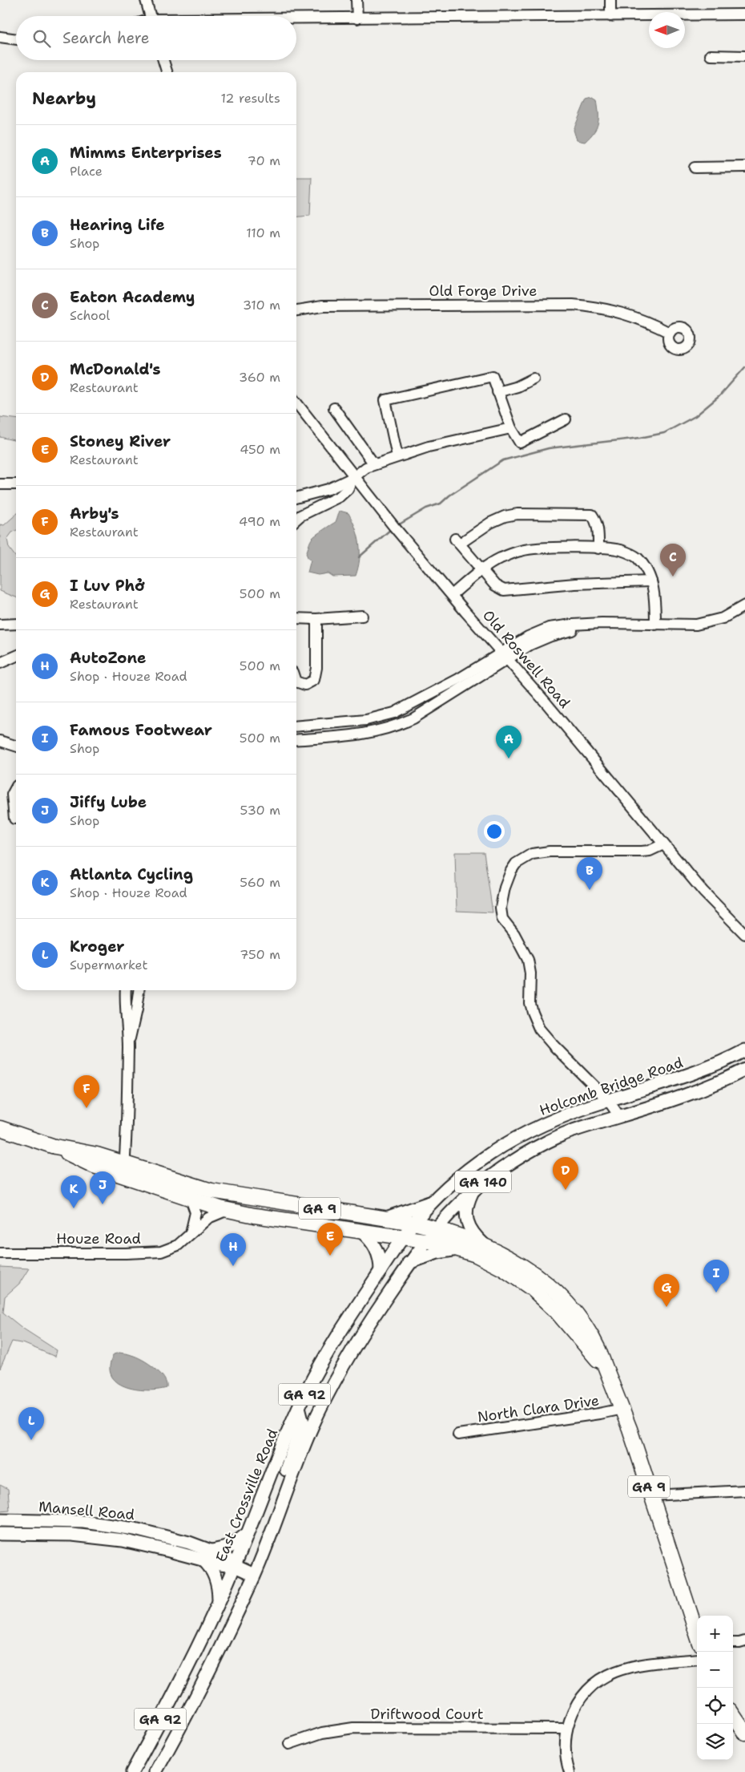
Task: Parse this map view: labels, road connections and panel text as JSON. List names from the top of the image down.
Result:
{
  "streets": {
    "highway": ["GA 9"],
    "main road": [
      "Holcomb Bridge Road",
      "GA 140",
      "GA 92",
      "East Crossville Road",
      "Mansell Road"
    ],
    "street": [
      "Old Forge Drive",
      "Old Roswell Road",
      "Houze Road",
      "North Clara Drive",
      "Driftwood Court"
    ]
  },
  "crossings": [
    ["Holcomb Bridge Road", "GA 140"],
    ["Holcomb Bridge Road", "GA 9"],
    ["Holcomb Bridge Road", "GA 92"],
    ["Holcomb Bridge Road", "East Crossville Road"],
    ["GA 140", "GA 9"],
    ["GA 9", "Houze Road"],
    ["GA 9", "GA 92"],
    ["GA 9", "North Clara Drive"],
    ["GA 9", "East Crossville Road"],
    ["GA 92", "Mansell Road"],
    ["East Crossville Road", "Mansell Road"]
  ],
  "north": "left",
  "page": {
    "search": "Search here",
    "heading": ["Nearby", "12 results"],
    "list": [
      {
        "mark": "A",
        "name": "Mimms Enterprises",
        "note": "Place",
        "value": "70 m"
      },
      {
        "mark": "B",
        "name": "Hearing Life",
        "note": "Shop",
        "value": "110 m"
      },
      {
        "mark": "C",
        "name": "Eaton Academy",
        "note": "School",
        "value": "310 m"
      },
      {
        "mark": "D",
        "name": "McDonald's",
        "note": "Restaurant",
        "value": "360 m"
      },
      {
        "mark": "E",
        "name": "Stoney River",
        "note": "Restaurant",
        "value": "450 m"
      },
      {
        "mark": "F",
        "name": "Arby's",
        "note": "Restaurant",
        "value": "490 m"
      },
      {
        "mark": "G",
        "name": "I Luv Phở",
        "note": "Restaurant",
        "value": "500 m"
      },
      {
        "mark": "H",
        "name": "AutoZone",
        "note": "Shop · Houze Road",
        "value": "500 m"
      },
      {
        "mark": "I",
        "name": "Famous Footwear",
        "note": "Shop",
        "value": "500 m"
      },
      {
        "mark": "J",
        "name": "Jiffy Lube",
        "note": "Shop",
        "value": "530 m"
      },
      {
        "mark": "K",
        "name": "Atlanta Cycling",
        "note": "Shop · Houze Road",
        "value": "560 m"
      },
      {
        "mark": "L",
        "name": "Kroger",
        "note": "Supermarket",
        "value": "750 m"
      }
    ],
    "pins": [
      "C",
      "A",
      "B",
      "F",
      "D",
      "J",
      "K",
      "E",
      "H",
      "I",
      "G",
      "L"
    ],
    "map_buttons": ["+", "−"]
  }
}
